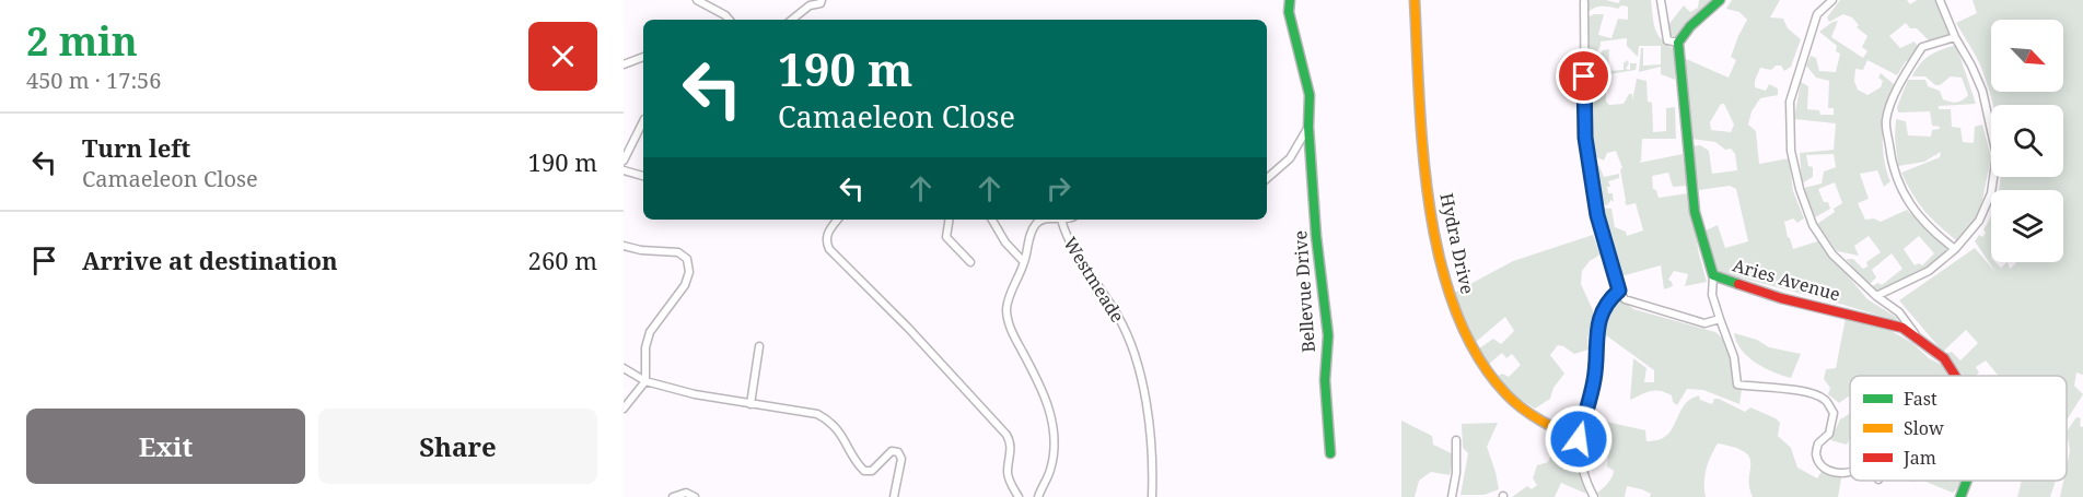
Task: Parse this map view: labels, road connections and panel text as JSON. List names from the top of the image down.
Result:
{
  "streets": {
    "street": [
      "Hydra Drive",
      "Westmeade",
      "Aries Avenue",
      "Bellevue Drive"
    ]
  },
  "legend": ["Fast", "Slow", "Jam"],
  "north": "bottom right",
  "page": {
    "heading": ["2 min", "450 m · 17:56"],
    "turn": ["190 m", "Camaeleon Close"],
    "list": [
      {
        "name": "Turn left",
        "note": "Camaeleon Close",
        "value": "190 m"
      },
      {
        "name": "Arrive at destination",
        "value": "260 m"
      }
    ],
    "buttons": ["Exit", "Share"]
  }
}
